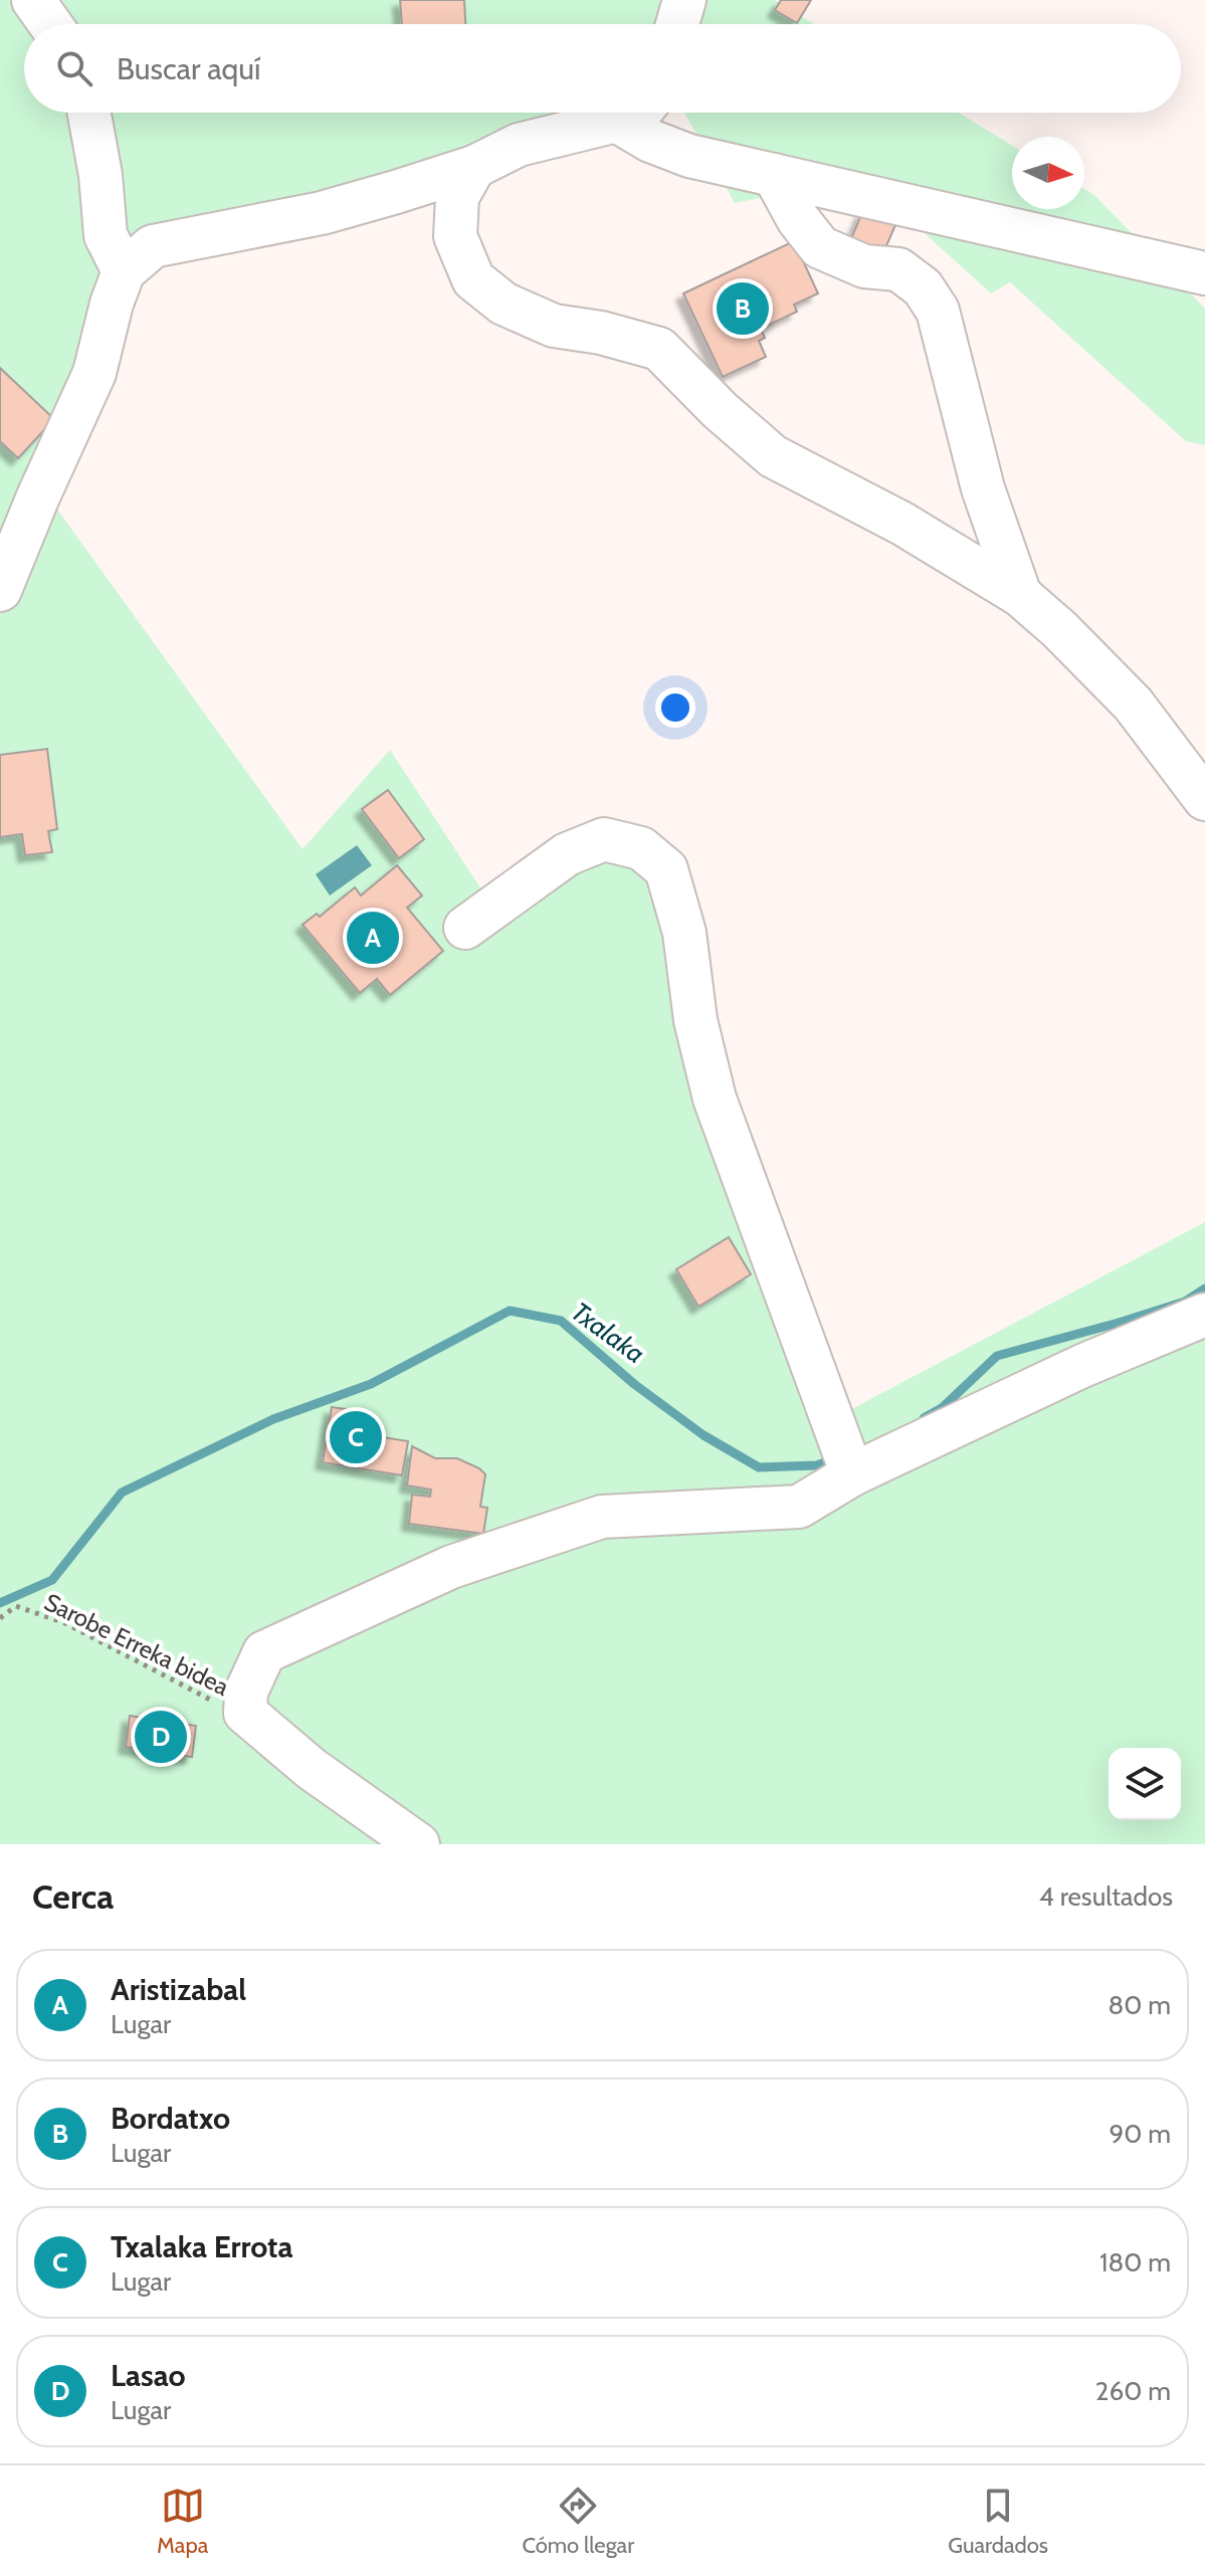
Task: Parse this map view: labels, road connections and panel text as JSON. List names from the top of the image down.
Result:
{
  "streets": {
    "path": ["Sarobe Erreka bidea"]
  },
  "water": ["Txalaka"],
  "north": "right",
  "page": {
    "search": "Buscar aquí",
    "pins": [
      "B",
      "A",
      "C",
      "D"
    ],
    "heading": ["Cerca", "4 resultados"],
    "list": [
      {
        "mark": "A",
        "name": "Aristizabal",
        "note": "Lugar",
        "value": "80 m"
      },
      {
        "mark": "B",
        "name": "Bordatxo",
        "note": "Lugar",
        "value": "90 m"
      },
      {
        "mark": "C",
        "name": "Txalaka Errota",
        "note": "Lugar",
        "value": "180 m"
      },
      {
        "mark": "D",
        "name": "Lasao",
        "note": "Lugar",
        "value": "260 m"
      }
    ],
    "nav": ["Mapa", "Cómo llegar", "Guardados"]
  }
}
